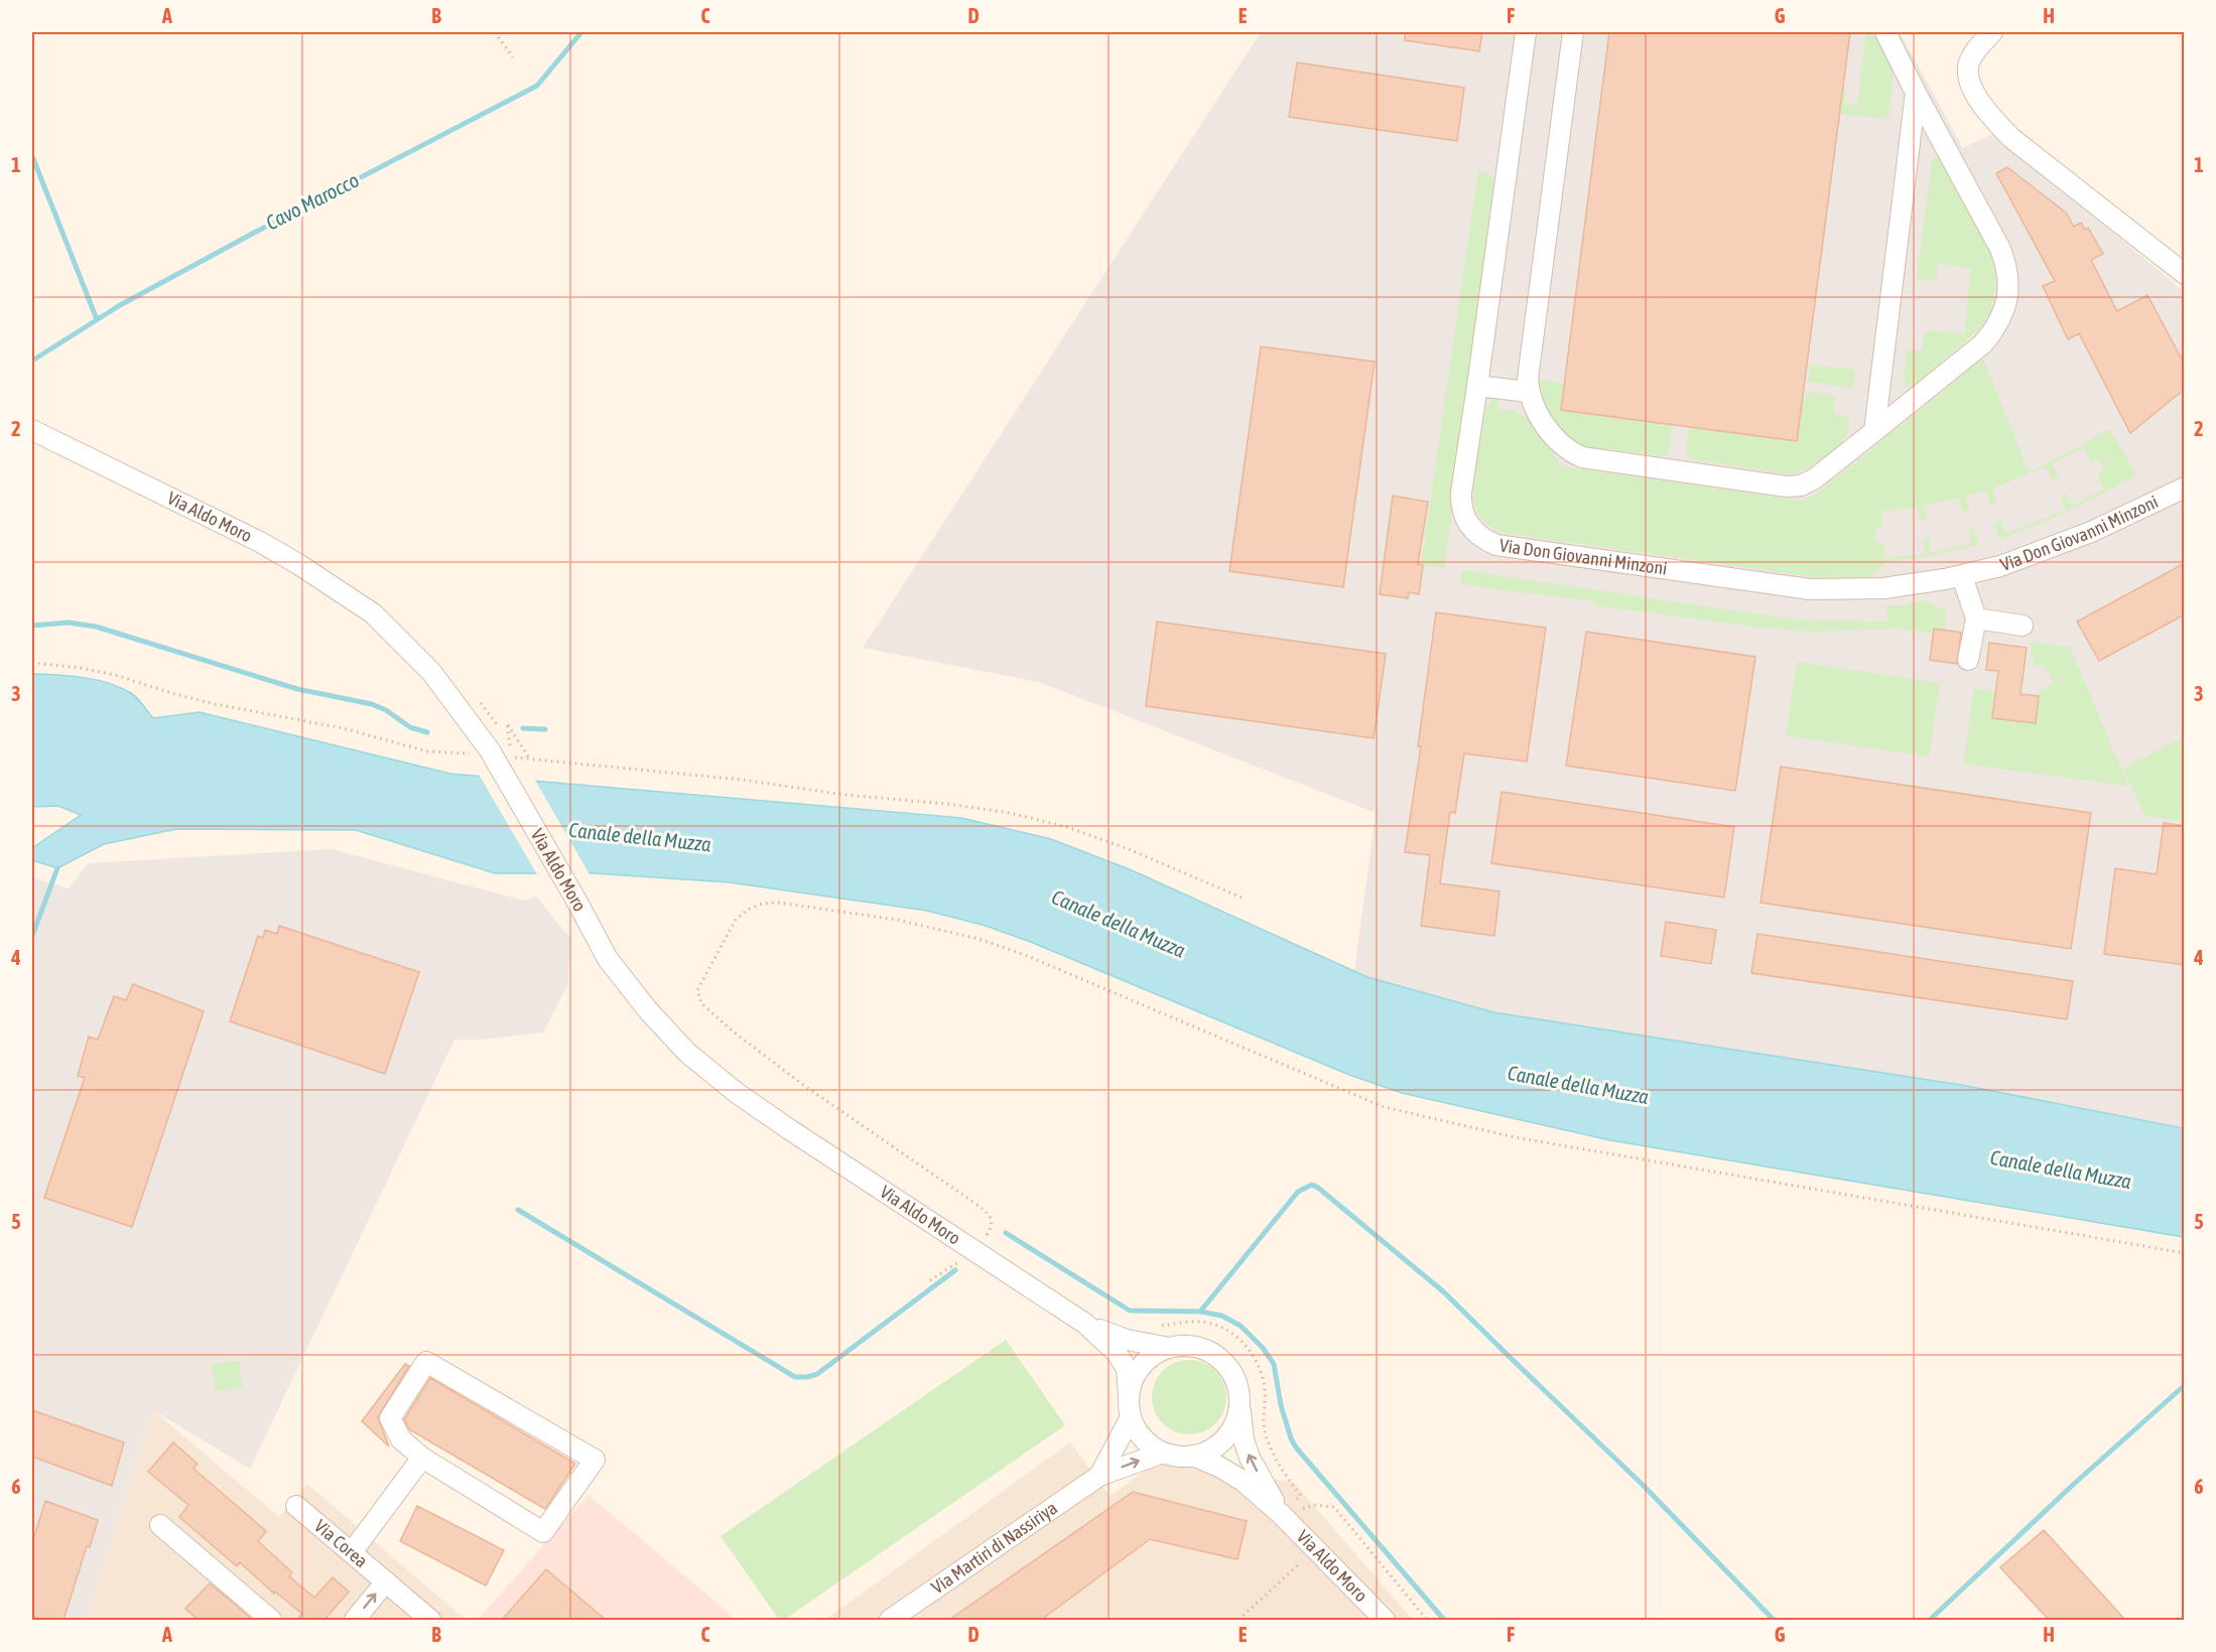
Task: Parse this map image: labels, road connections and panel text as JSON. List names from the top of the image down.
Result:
{
  "streets": {
    "street": [
      "Via Aldo Moro",
      "Via Don Giovanni Minzoni",
      "Via Corea",
      "Via Martiri di Nassiriya"
    ]
  },
  "crossings": [
    ["Via Aldo Moro", "Via Martiri di Nassiriya"]
  ],
  "water": ["Cavo Marocco", "Canale della Muzza"],
  "grid": {
    "columns": [
      "A",
      "B",
      "C",
      "D",
      "E",
      "F",
      "G",
      "H"
    ],
    "rows": [
      "1",
      "2",
      "3",
      "4",
      "5",
      "6"
    ]
  }
}
